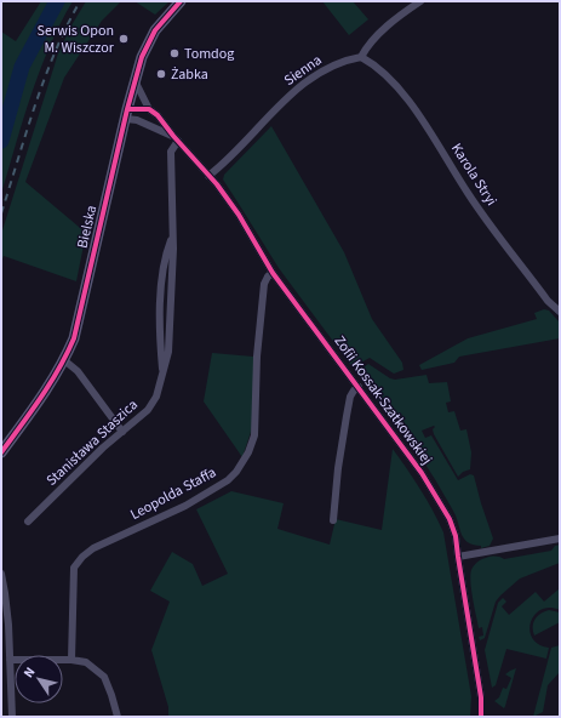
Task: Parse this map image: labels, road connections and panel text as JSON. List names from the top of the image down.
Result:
{
  "streets": {
    "street": [
      "Sienna",
      "Karola Stryi",
      "Bielska",
      "Zofii Kossak-Szatkowskiej",
      "Stanisława Staszica",
      "Leopolda Staffa"
    ]
  },
  "crossings": [
    ["Sienna", "Karola Stryi"],
    ["Sienna", "Zofii Kossak-Szatkowskiej"],
    ["Bielska", "Zofii Kossak-Szatkowskiej"],
    ["Zofii Kossak-Szatkowskiej", "Stanisława Staszica"],
    ["Zofii Kossak-Szatkowskiej", "Leopolda Staffa"]
  ],
  "places": ["Serwis Opon M. Wiszczor", "Tomdog", "Żabka"],
  "north": "top left"
}
